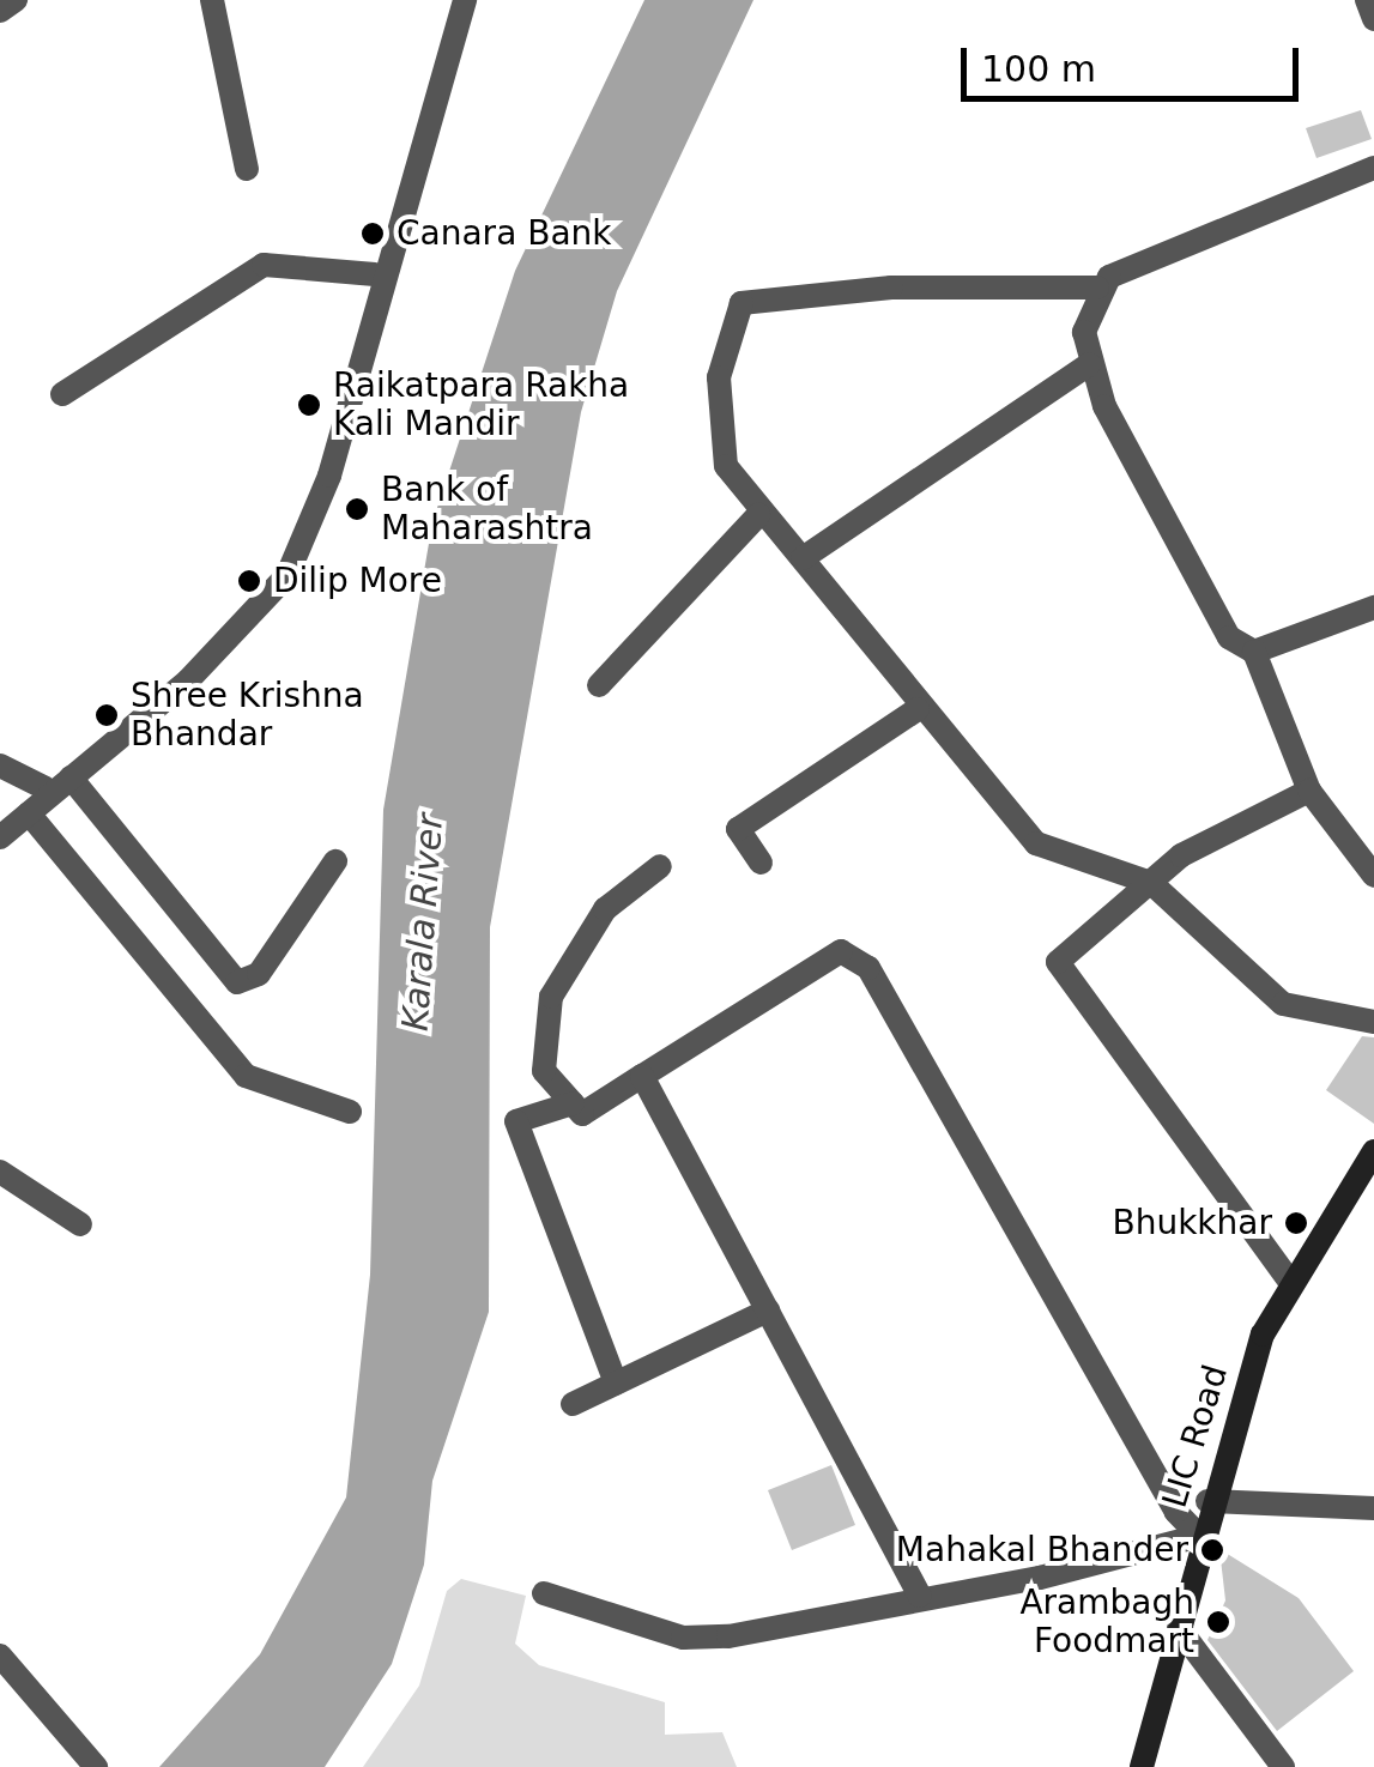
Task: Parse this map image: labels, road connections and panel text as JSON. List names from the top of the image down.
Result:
{
  "streets": {
    "main road": ["LIC Road"]
  },
  "water": ["Karala River"],
  "places": [
    "Canara Bank",
    "Raikatpara Rakha Kali Mandir",
    "Bank of Maharashtra",
    "Dilip More",
    "Shree Krishna Bhandar",
    "Bhukkhar",
    "Mahakal Bhander",
    "Arambagh Foodmart"
  ],
  "scale_bar": "100 m"
}
